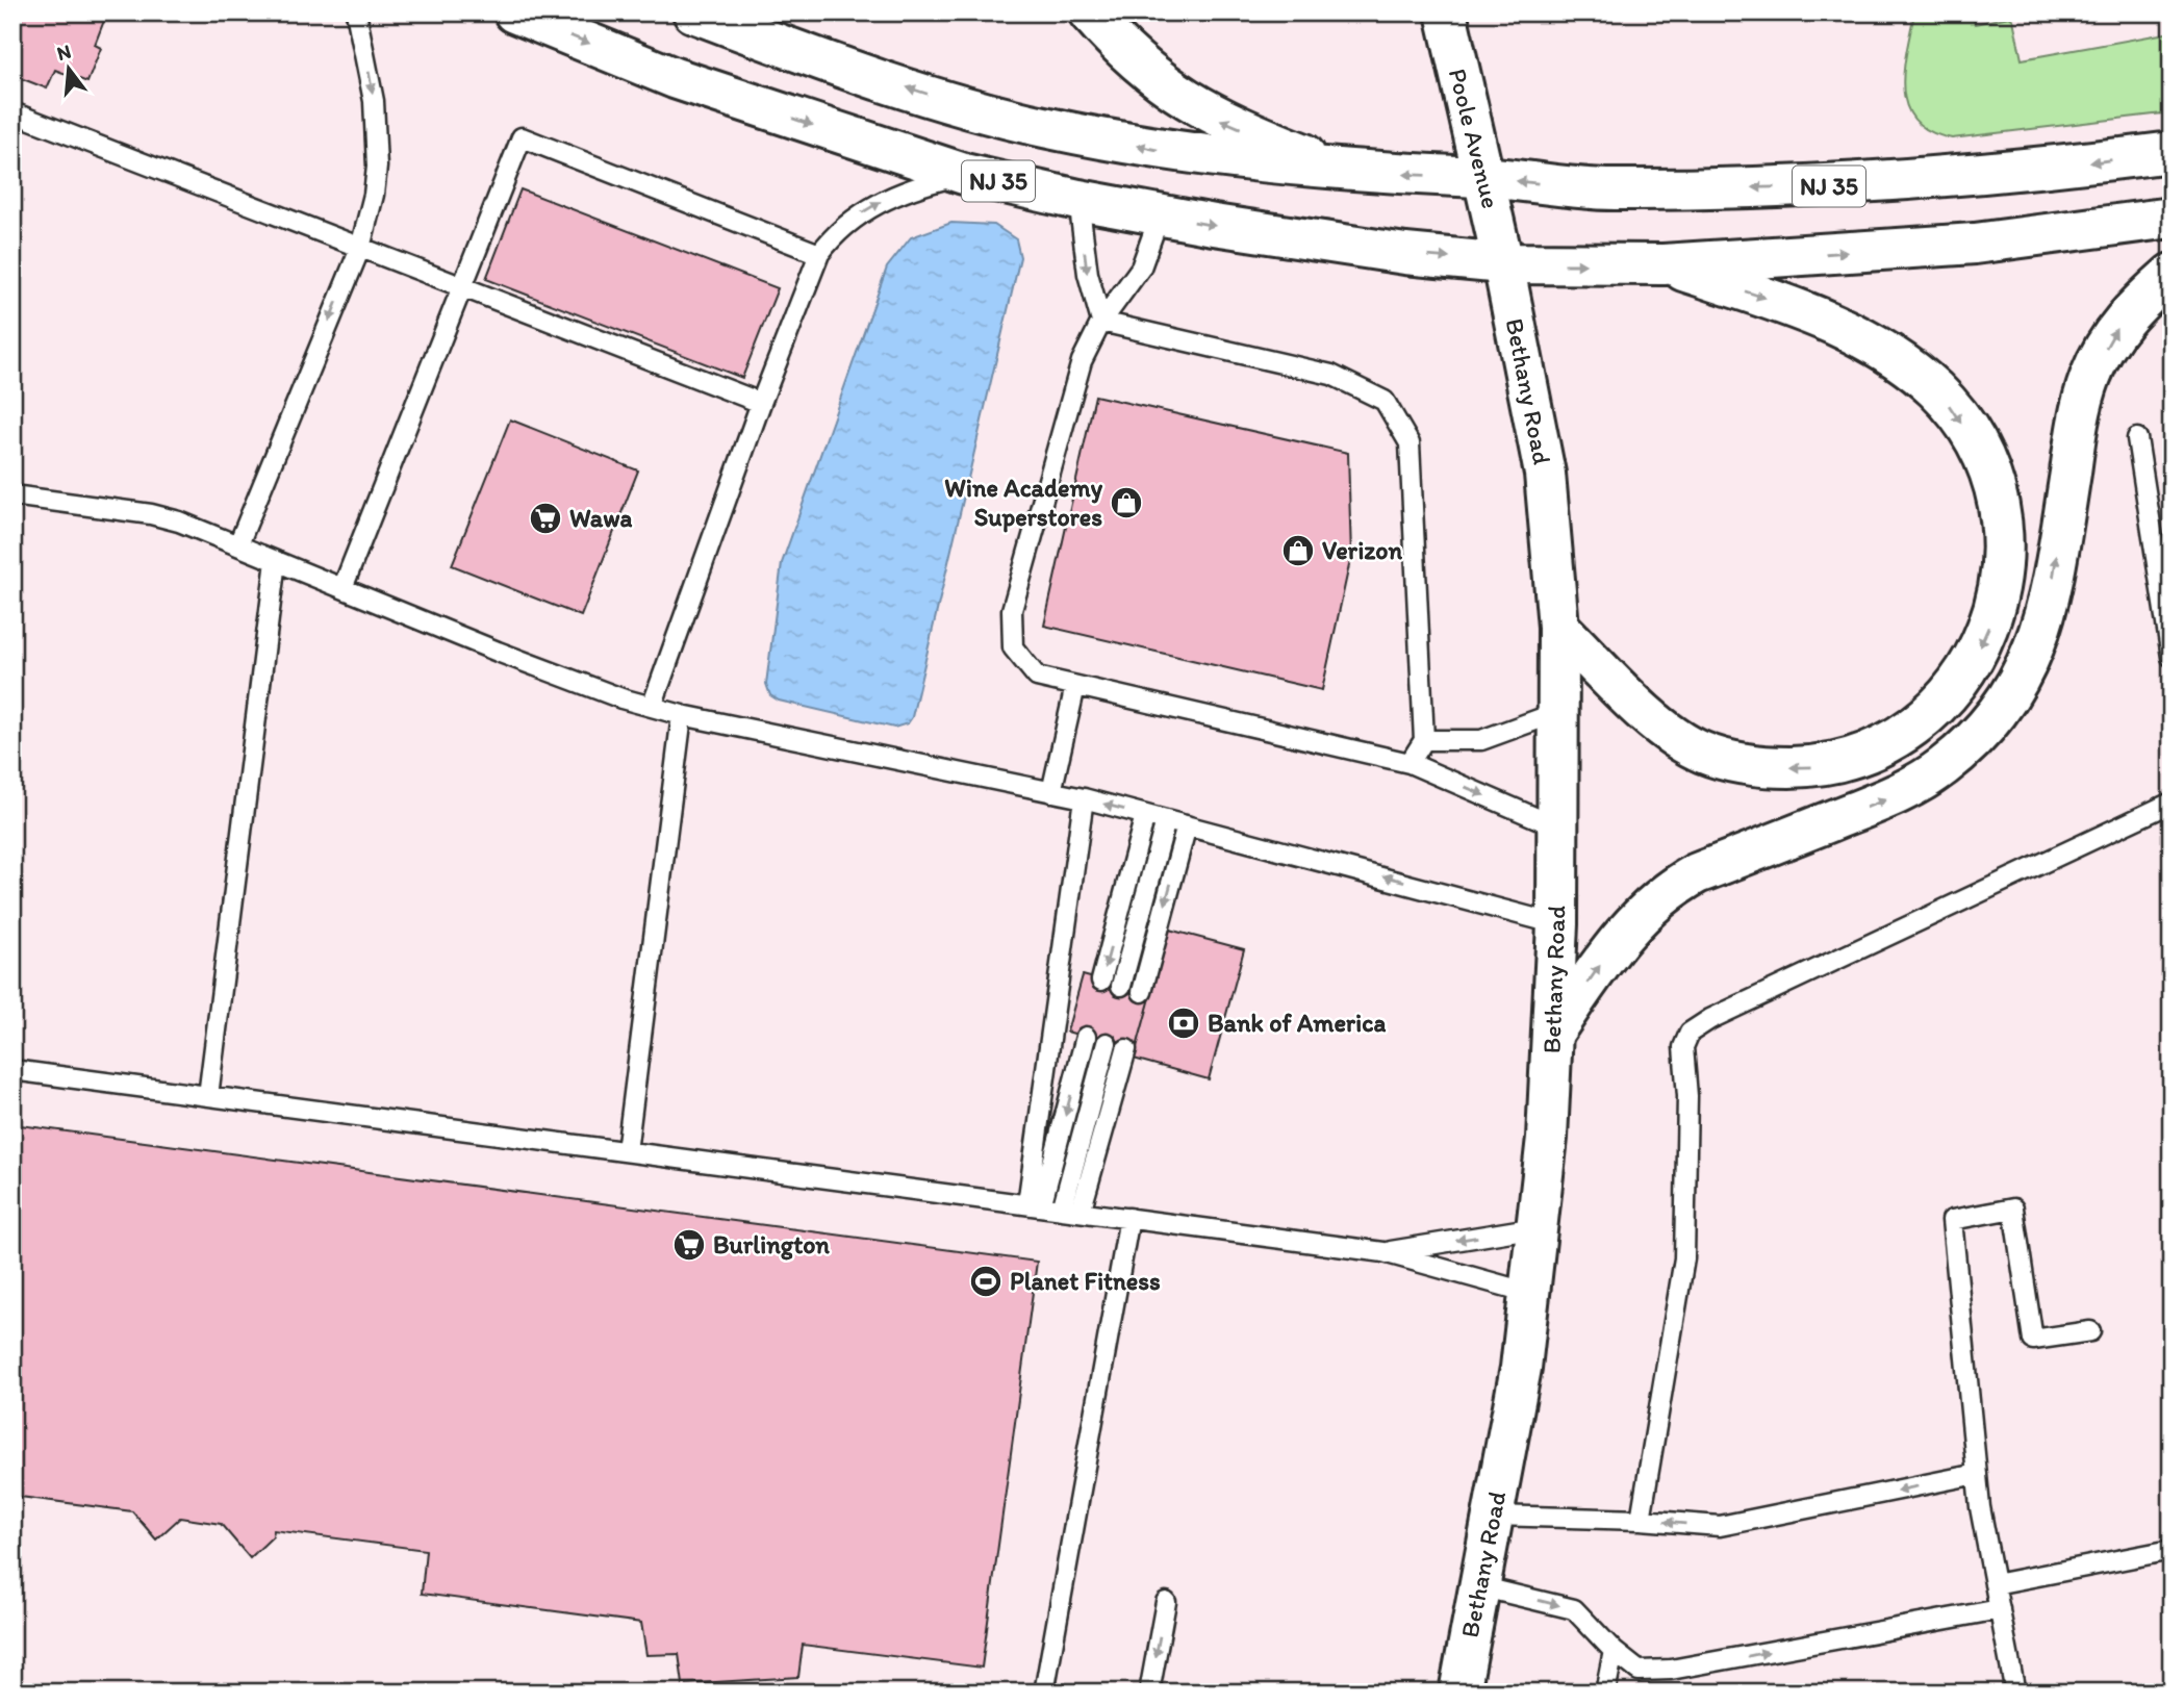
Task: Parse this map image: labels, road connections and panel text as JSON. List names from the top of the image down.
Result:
{
  "streets": {
    "main road": ["Poole Avenue", "NJ 35", "Bethany Road"]
  },
  "crossings": [
    ["Poole Avenue", "NJ 35"],
    ["Poole Avenue", "Bethany Road"],
    ["NJ 35", "Bethany Road"]
  ],
  "places": {
    "shop": ["Wine Academy Superstores", "Verizon"],
    "supermarket": ["Wawa", "Burlington"],
    "bank": ["Bank of America"],
    "sports": ["Planet Fitness"]
  },
  "north": "top"
}
